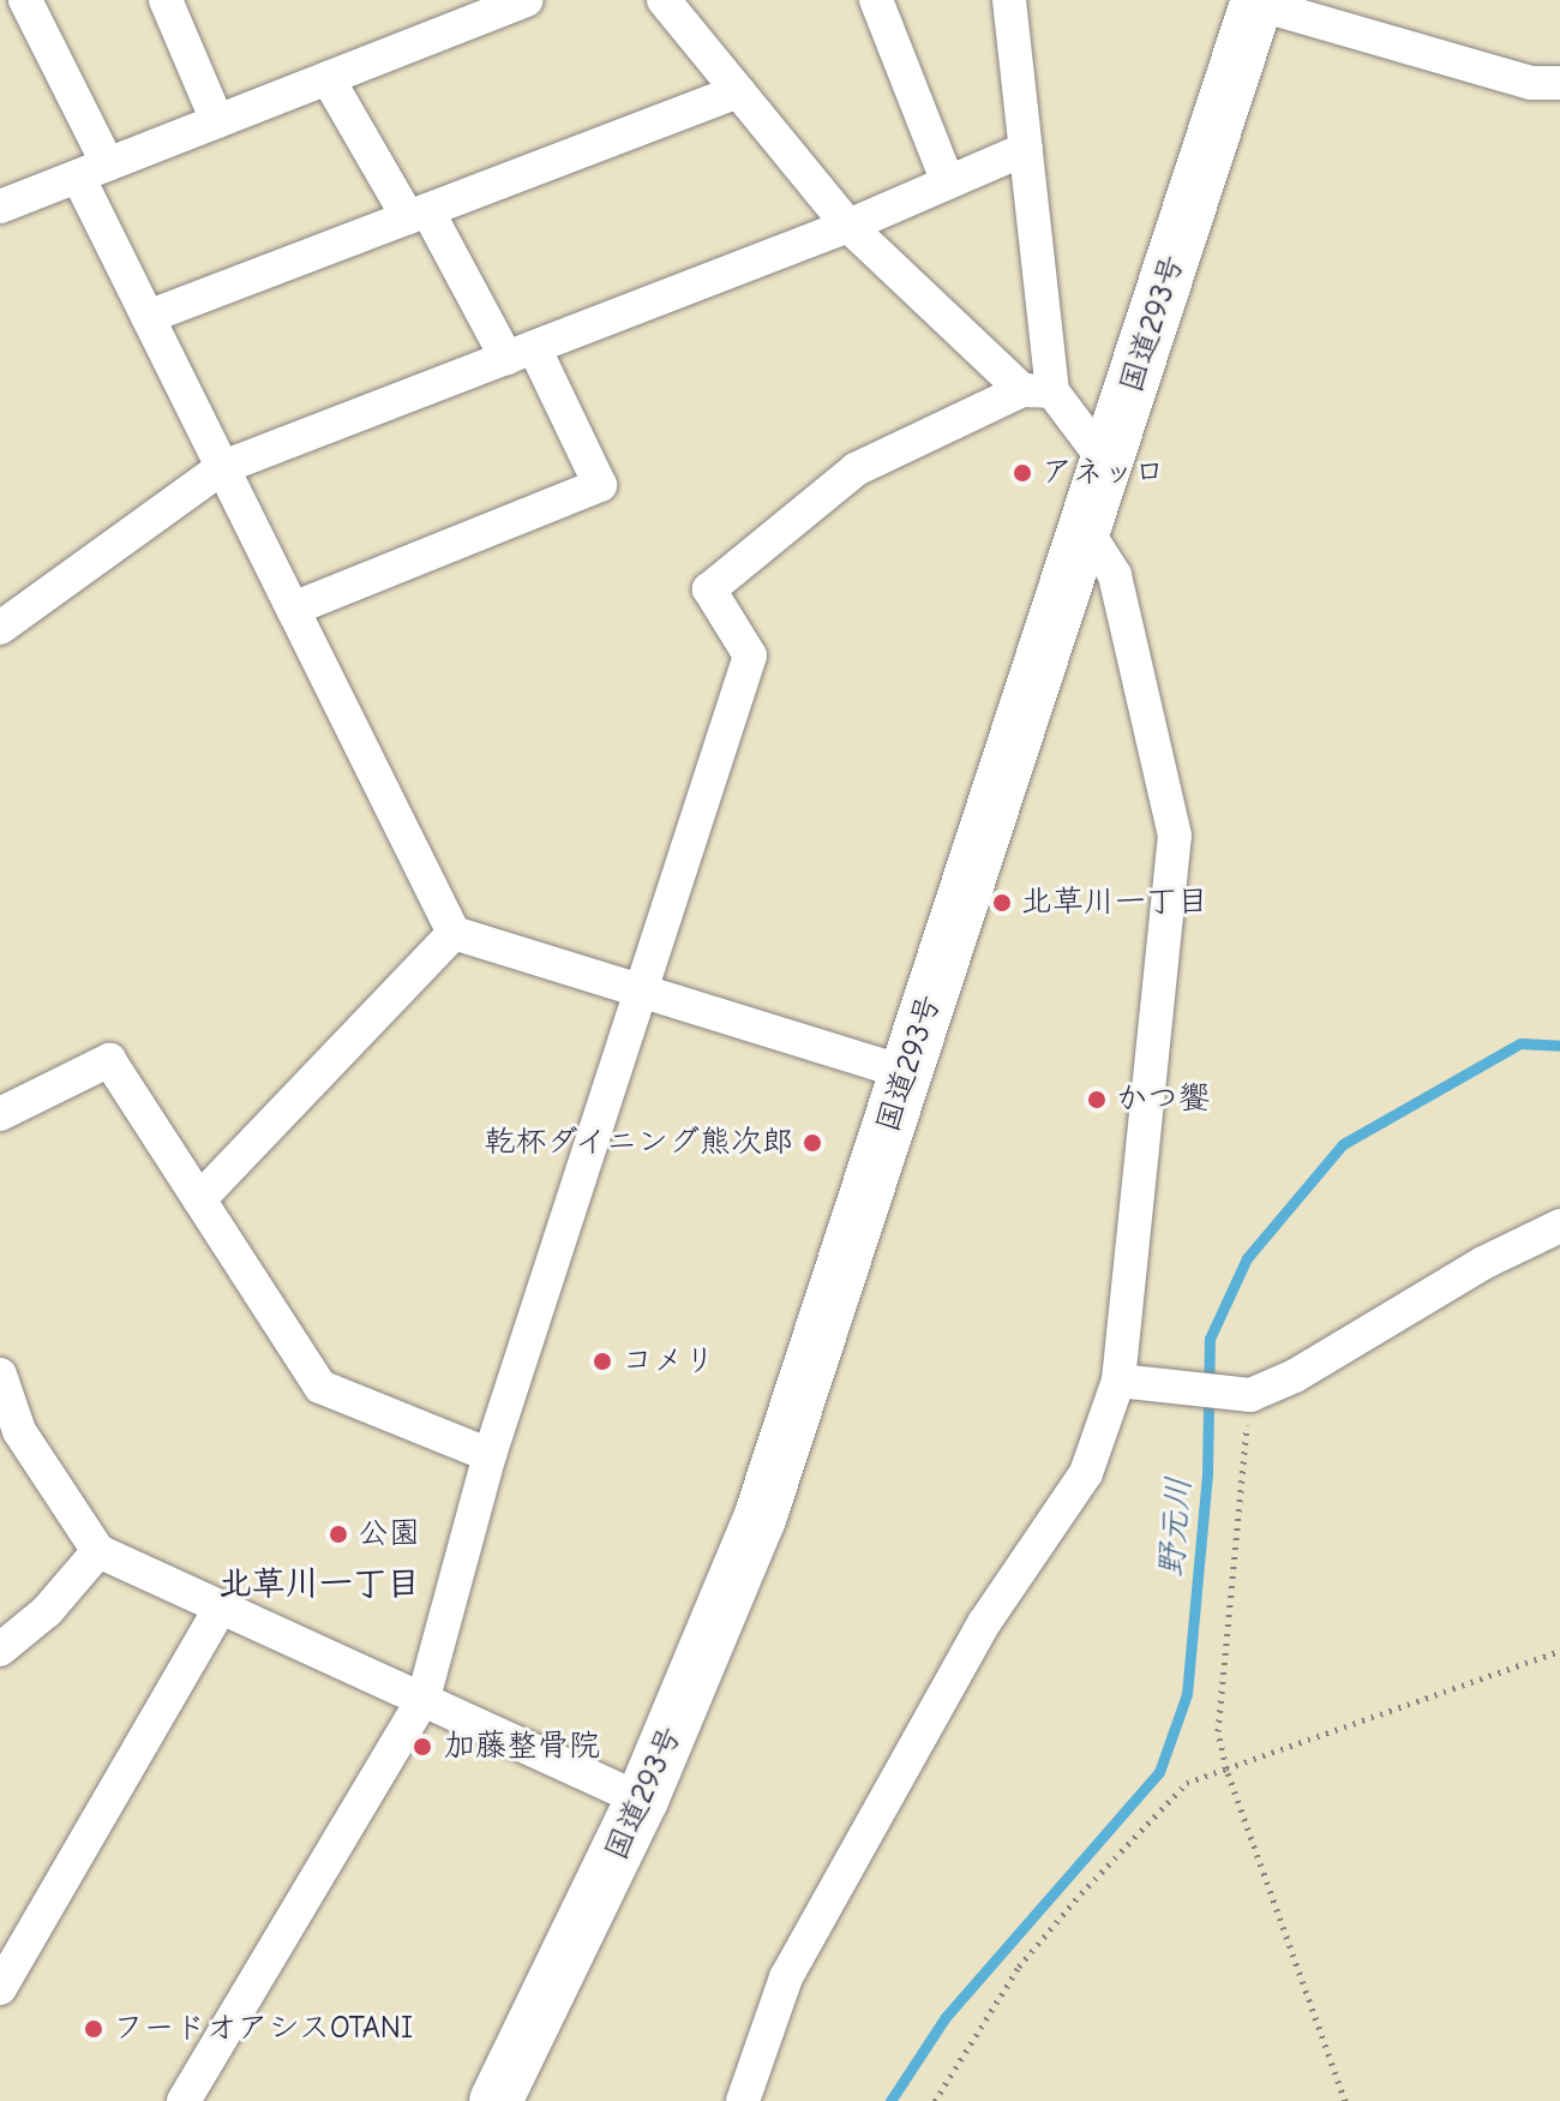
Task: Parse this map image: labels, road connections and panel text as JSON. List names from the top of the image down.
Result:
{
  "streets": {
    "highway": ["国道293号"]
  },
  "districts": ["北草川一丁目"],
  "water": ["野元川"],
  "places": [
    "アネッロ",
    "北草川一丁目",
    "かつ饗",
    "乾杯ダイニング熊次郎",
    "コメリ",
    "公園",
    "加藤整骨院",
    "フードオアシスOTANI"
  ]
}
